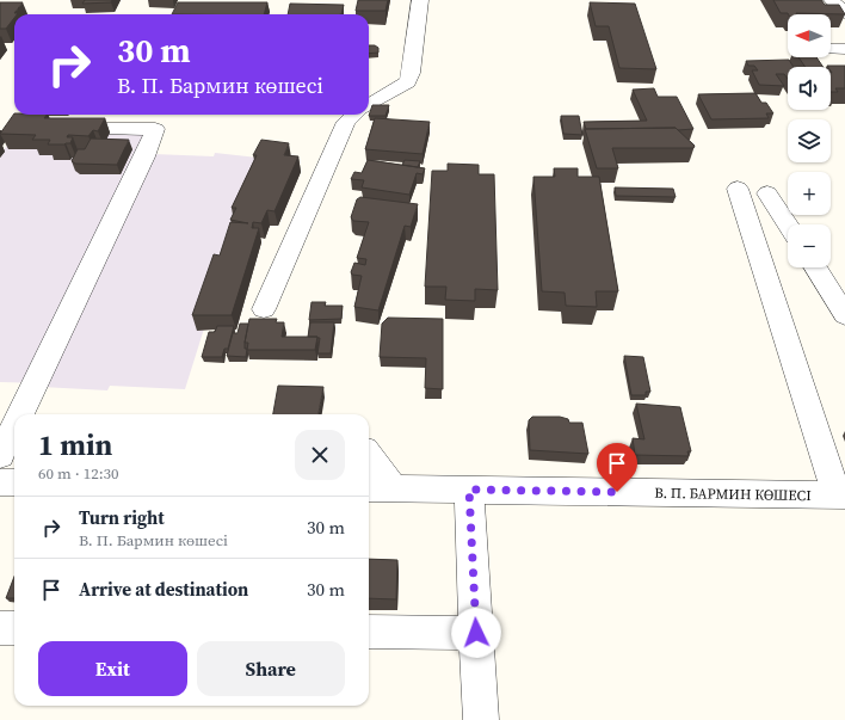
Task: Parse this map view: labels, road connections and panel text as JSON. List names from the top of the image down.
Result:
{
  "streets": {
    "street": ["В. П. БАРМИН КӨШЕСІ"]
  },
  "north": "left",
  "page": {
    "map_buttons": ["+", "−"],
    "turn": ["30 m", "В. П. Бармин көшесі"],
    "heading": ["1 min", "60 m · 12:30"],
    "list": [
      {
        "name": "Turn right",
        "note": "В. П. Бармин көшесі",
        "value": "30 m"
      },
      {
        "name": "Arrive at destination",
        "value": "30 m"
      }
    ],
    "buttons": ["Exit", "Share"]
  }
}
